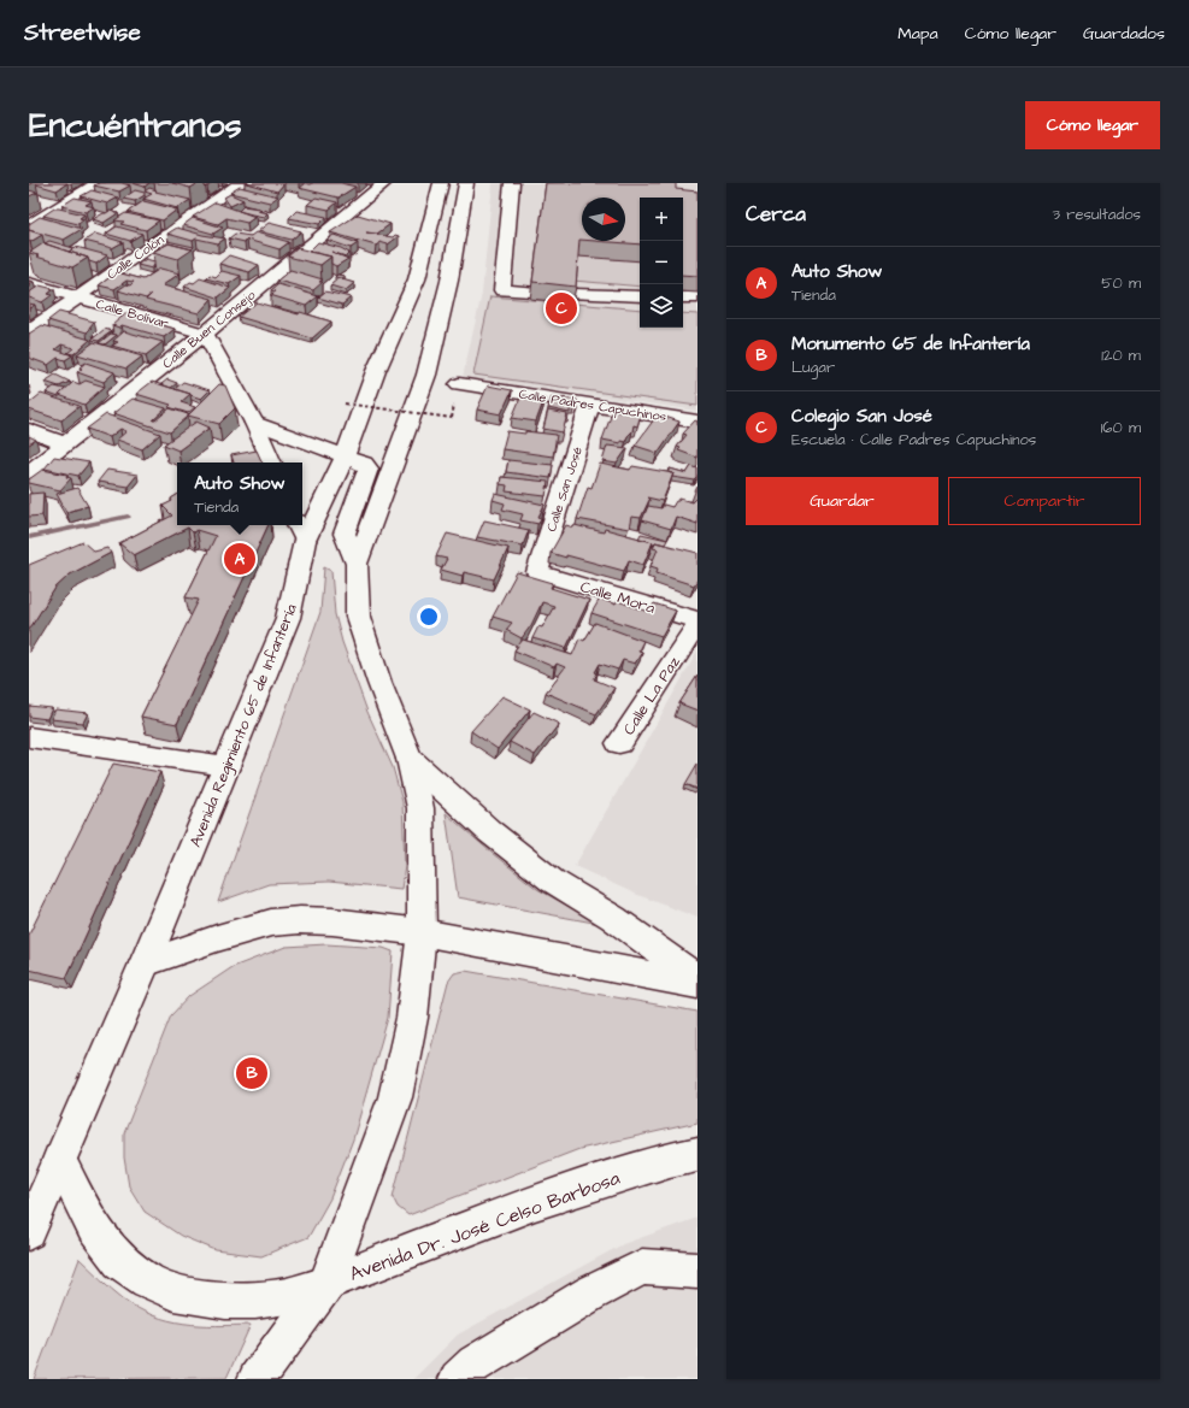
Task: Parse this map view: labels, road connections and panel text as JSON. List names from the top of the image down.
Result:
{
  "streets": {
    "main road": [
      "Calle Colón",
      "Calle Bolívar",
      "Calle Buen Consejo",
      "Calle Padres Capuchinos",
      "Calle San José",
      "Calle Mora",
      "Calle La Paz",
      "Avenida Regimiento 65 de Infantería",
      "Avenida Dr. José Celso Barbosa"
    ]
  },
  "crossings": [
    ["Calle Colón", "Calle Bolívar"],
    ["Calle Bolívar", "Calle Buen Consejo"],
    ["Calle Padres Capuchinos", "Calle San José"],
    ["Calle San José", "Calle Mora"],
    ["Calle Mora", "Calle La Paz"],
    ["Avenida Regimiento 65 de Infantería", "Avenida Dr. José Celso Barbosa"]
  ],
  "north": "right",
  "page": {
    "header": "Streetwise",
    "nav": ["Mapa", "Cómo llegar", "Guardados"],
    "buttons": [
      "Cómo llegar",
      ["Guardar", "Compartir"]
    ],
    "title": "Encuéntranos",
    "heading": ["Cerca", "3 resultados"],
    "map_buttons": ["+", "−"],
    "list": [
      {
        "mark": "A",
        "name": "Auto Show",
        "note": "Tienda",
        "value": "50 m"
      },
      {
        "mark": "B",
        "name": "Monumento 65 de Infantería",
        "note": "Lugar",
        "value": "120 m"
      },
      {
        "mark": "C",
        "name": "Colegio San José",
        "note": "Escuela · Calle Padres Capuchinos",
        "value": "160 m"
      }
    ],
    "pins": ["C", "A", "B"],
    "popup": ["Auto Show", "Tienda"]
  }
}
